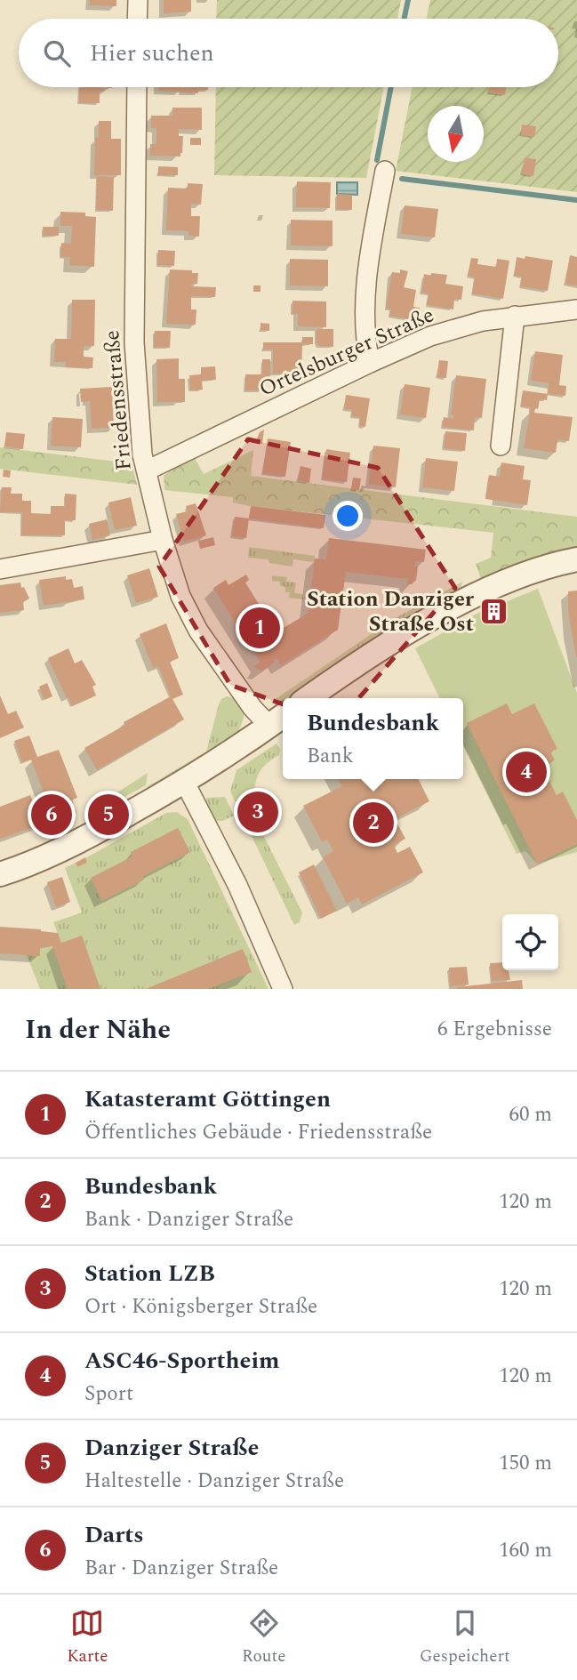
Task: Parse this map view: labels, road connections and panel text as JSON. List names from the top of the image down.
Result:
{
  "streets": {
    "street": ["Ortelsburger Straße", "Friedensstraße"]
  },
  "crossings": [
    ["Ortelsburger Straße", "Friedensstraße"]
  ],
  "places": {
    "building": ["Station Danziger Straße Ost"]
  },
  "north": "bottom",
  "page": {
    "search": "Hier suchen",
    "pins": [
      "1",
      "4",
      "3",
      "5",
      "6",
      "2"
    ],
    "popup": ["Bundesbank", "Bank"],
    "heading": ["In der Nähe", "6 Ergebnisse"],
    "list": [
      {
        "mark": "1",
        "name": "Katasteramt Göttingen",
        "note": "Öffentliches Gebäude · Friedensstraße",
        "value": "60 m"
      },
      {
        "mark": "2",
        "name": "Bundesbank",
        "note": "Bank · Danziger Straße",
        "value": "120 m"
      },
      {
        "mark": "3",
        "name": "Station LZB",
        "note": "Ort · Königsberger Straße",
        "value": "120 m"
      },
      {
        "mark": "4",
        "name": "ASC46-Sportheim",
        "note": "Sport",
        "value": "120 m"
      },
      {
        "mark": "5",
        "name": "Danziger Straße",
        "note": "Haltestelle · Danziger Straße",
        "value": "150 m"
      },
      {
        "mark": "6",
        "name": "Darts",
        "note": "Bar · Danziger Straße",
        "value": "160 m"
      }
    ],
    "nav": ["Karte", "Route", "Gespeichert"]
  }
}
